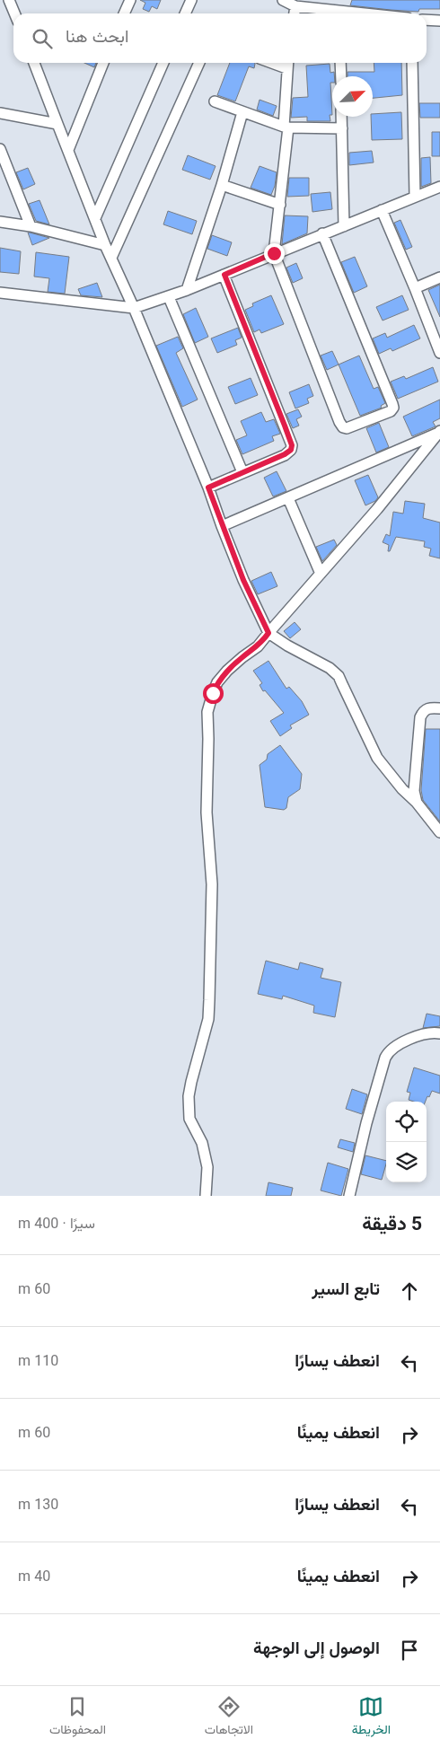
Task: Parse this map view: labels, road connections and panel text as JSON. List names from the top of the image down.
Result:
{
  "north": "top right",
  "page": {
    "search": "ابحث هنا",
    "heading": ["5 دقيقة", "سيرًا · 400 m"],
    "list": [
      ["تابع السير", "60 m"],
      ["انعطف يسارًا", "110 m"],
      ["انعطف يمينًا", "60 m"],
      ["انعطف يسارًا", "130 m"],
      ["انعطف يمينًا", "40 m"],
      "الوصول إلى الوجهة"
    ],
    "nav": ["الخريطة", "الاتجاهات", "المحفوظات"]
  }
}
